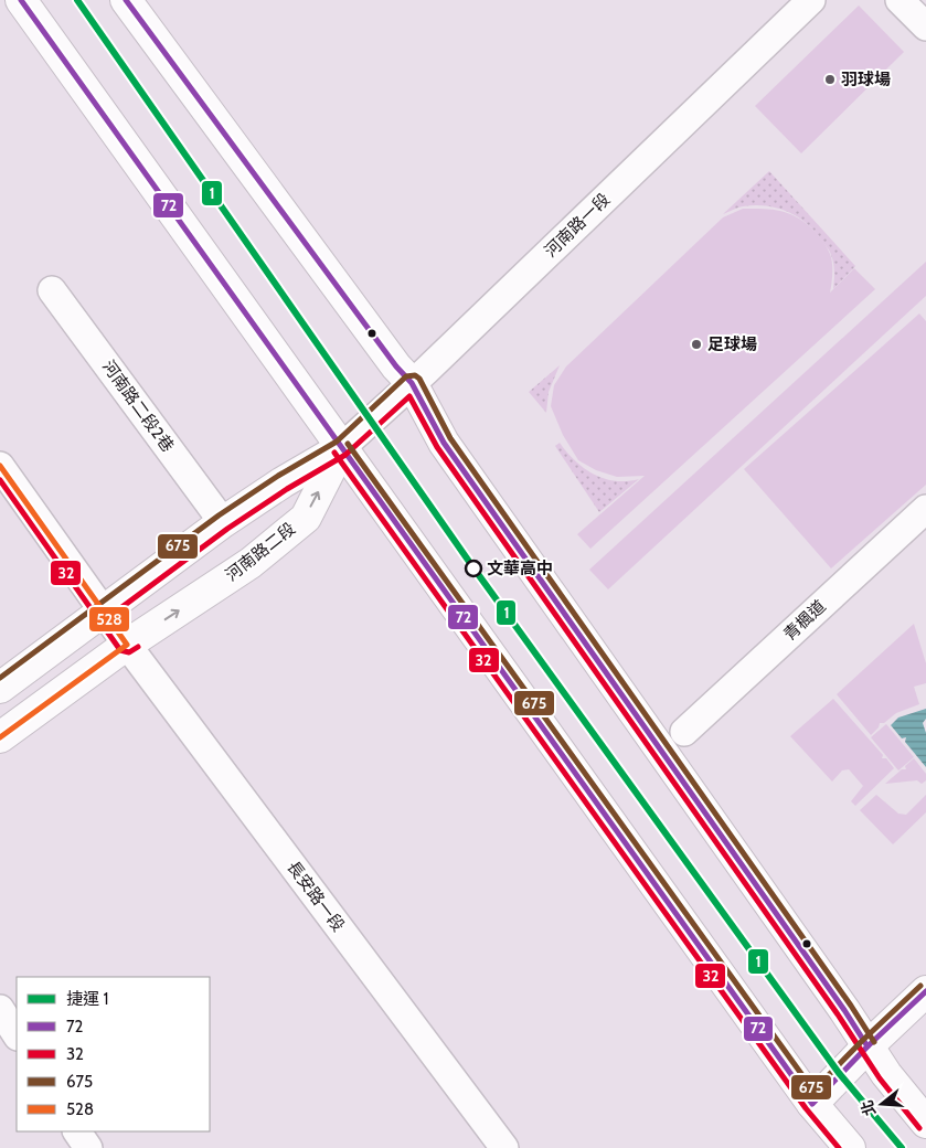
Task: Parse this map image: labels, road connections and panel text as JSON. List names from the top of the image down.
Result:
{
  "streets": {
    "main road": ["河南路二段"],
    "street": [
      "河南路一段",
      "河南路二段2巷",
      "青楓道",
      "長安路一段"
    ]
  },
  "crossings": [
    ["河南路一段", "河南路二段"],
    ["河南路二段", "長安路一段"]
  ],
  "places": ["羽球場", "足球場", "文華高中"],
  "lines": [
    "metro line 1",
    "transit line 72",
    "transit line 675",
    "transit line 32",
    "transit line 528"
  ],
  "legend": [
    "捷運 1",
    "72",
    "32",
    "675",
    "528"
  ],
  "north": "left"
}
